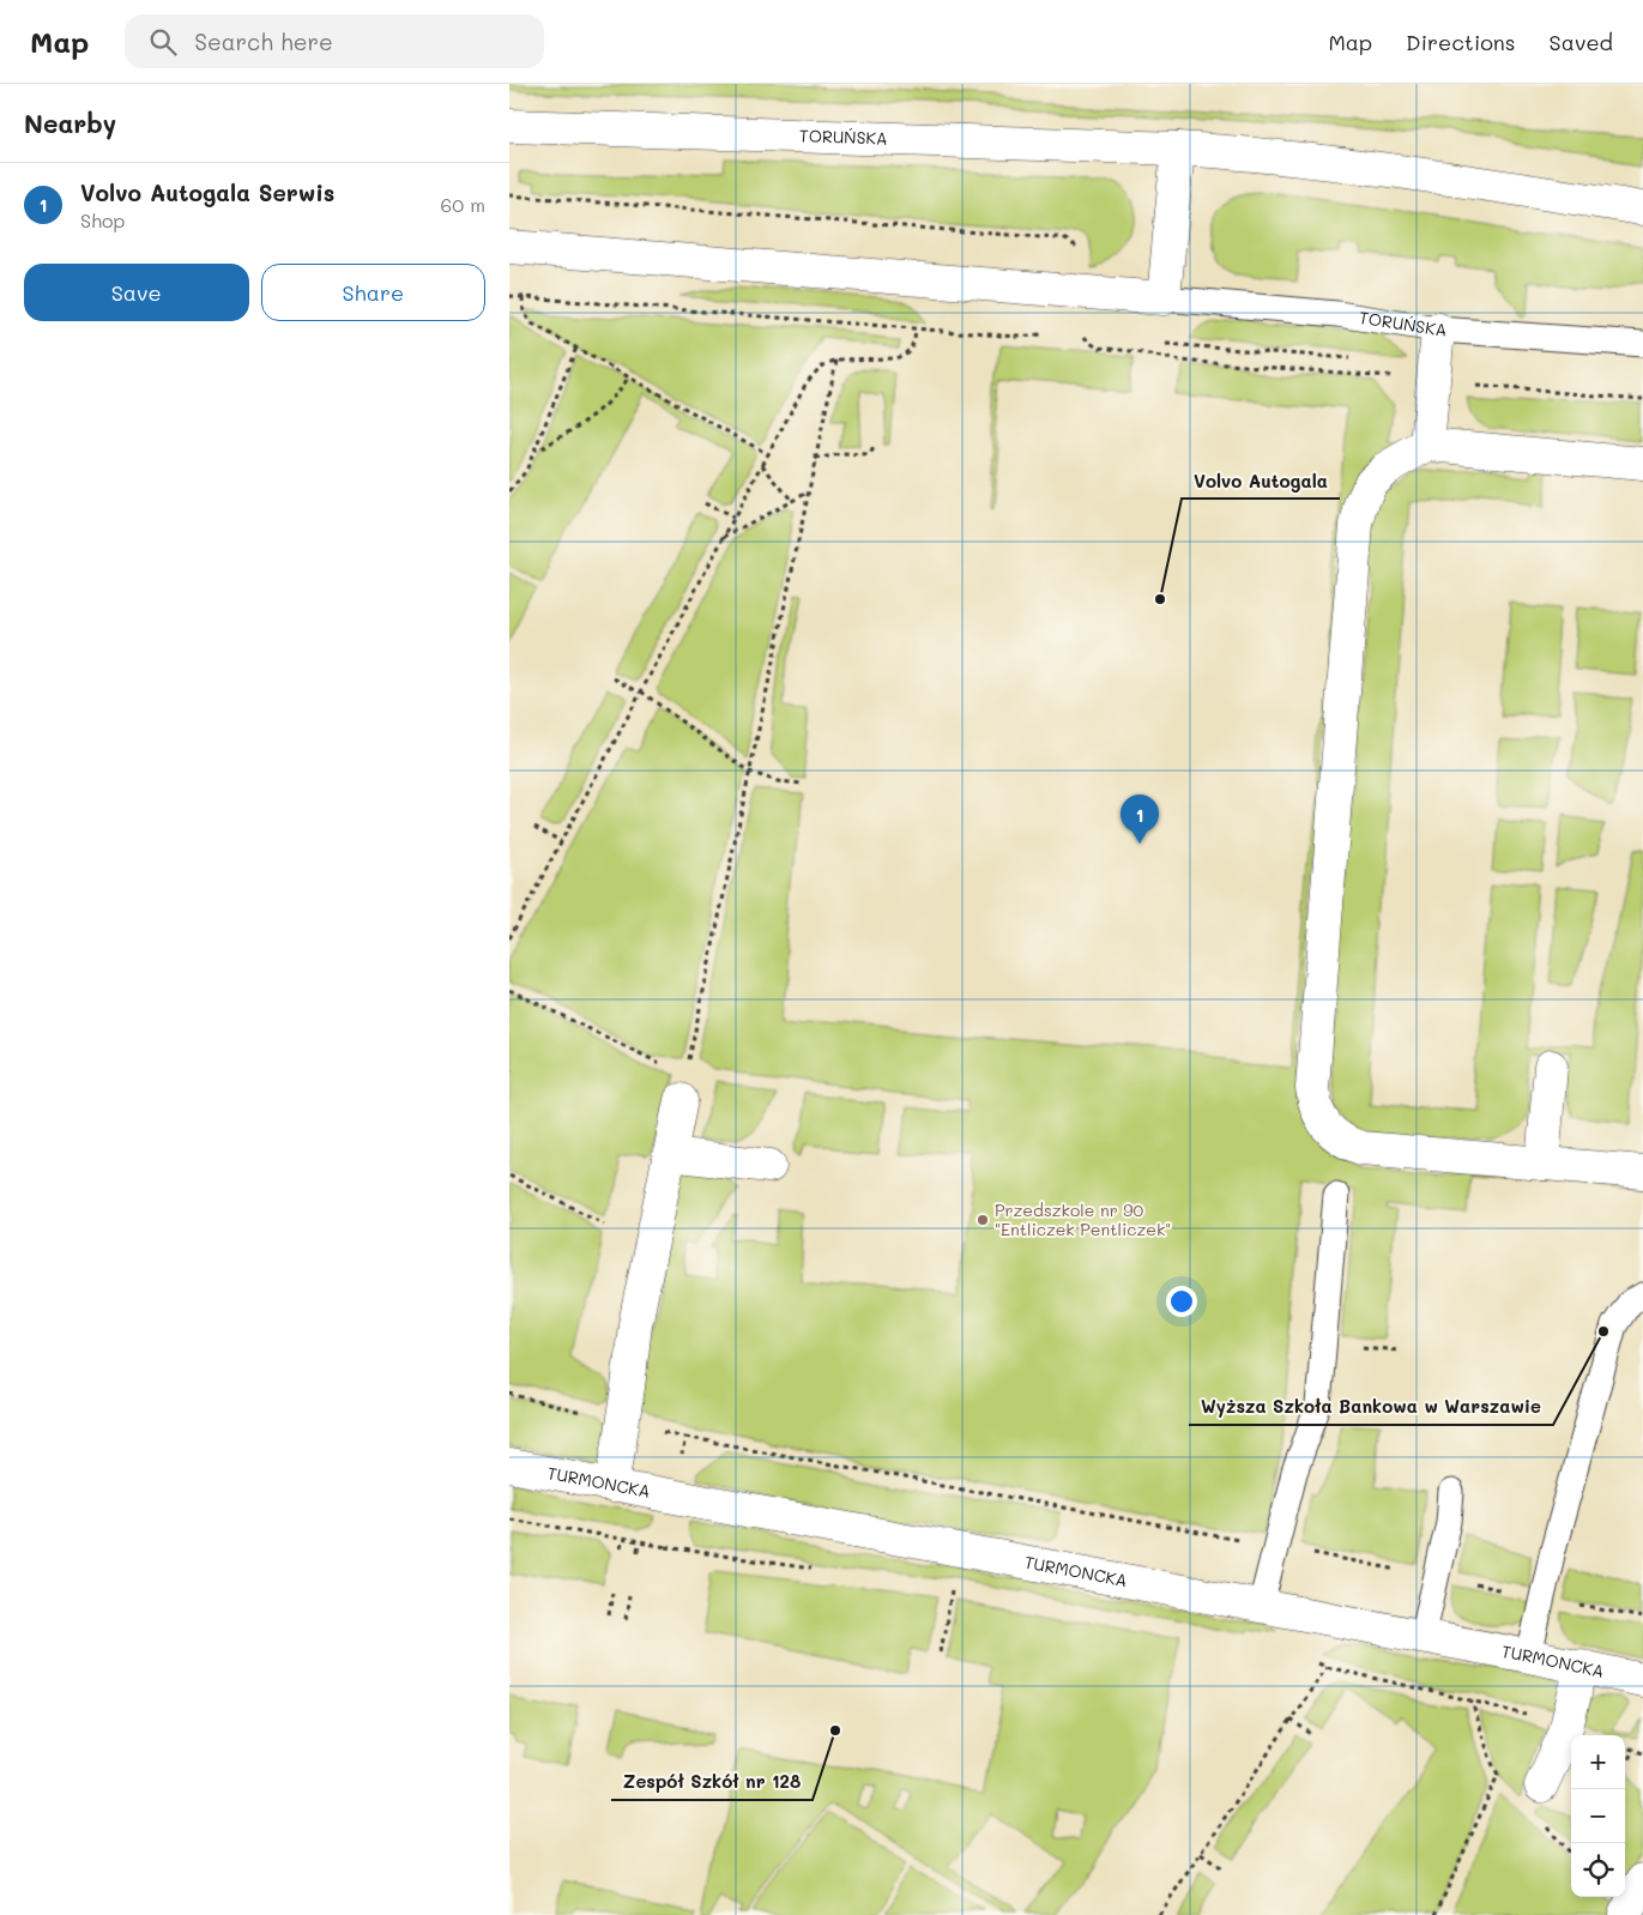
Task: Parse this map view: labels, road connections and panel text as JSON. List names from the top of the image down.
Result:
{
  "streets": {
    "street": ["TORUŃSKA", "TURMONCKA"]
  },
  "places": [
    "Volvo Autogala",
    "Przedszkole nr 90 \"Entliczek Pentliczek\"",
    "Wyższa Szkoła Bankowa w Warszawie",
    "Zespół Szkół nr 128"
  ],
  "page": {
    "header": "Map",
    "search": "Search here",
    "nav": ["Map", "Directions", "Saved"],
    "heading": "Nearby",
    "list": [
      {
        "mark": "1",
        "name": "Volvo Autogala Serwis",
        "note": "Shop",
        "value": "60 m"
      }
    ],
    "buttons": ["Save", "Share"],
    "pins": "1",
    "map_buttons": ["+", "−"]
  }
}
